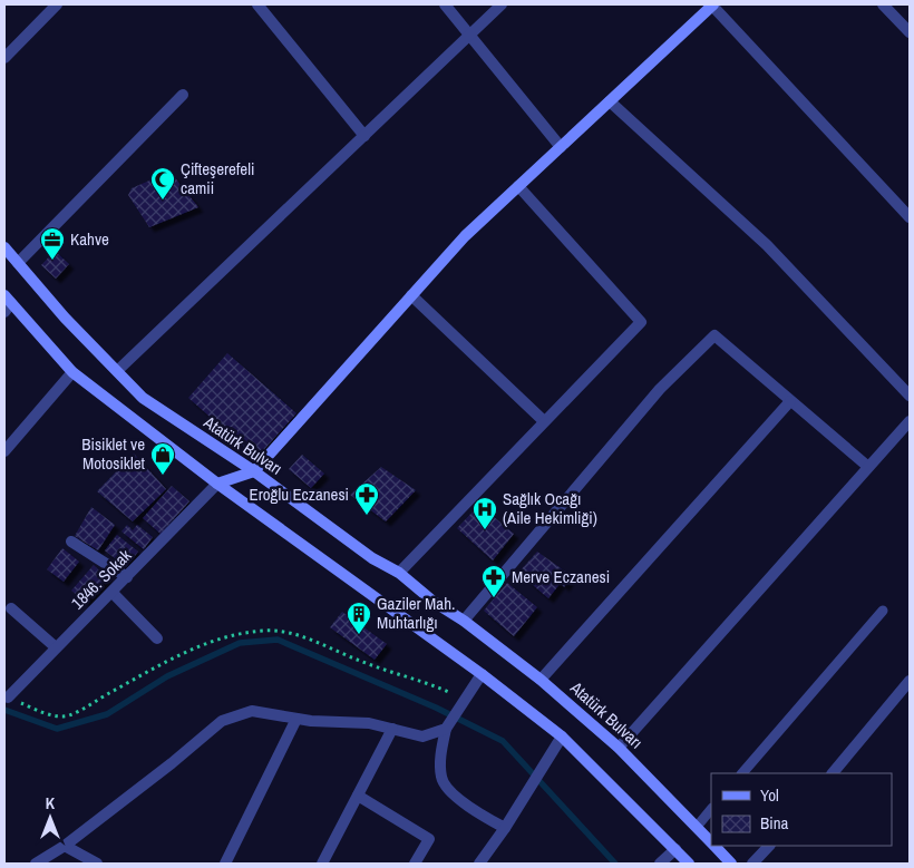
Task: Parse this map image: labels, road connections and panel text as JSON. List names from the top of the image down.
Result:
{
  "streets": {
    "main road": ["Atatürk Bulvarı"],
    "street": ["1846. Sokak"]
  },
  "places": {
    "mosque": ["Çifteşerefeli camii"],
    "office": ["Kahve"],
    "shop": ["Bisiklet ve Motosiklet"],
    "pharmacy": ["Eroğlu Eczanesi", "Merve Eczanesi"],
    "hospital": ["Sağlık Ocağı (Aile Hekimliği)"],
    "building": ["Gaziler Mah. Muhtarlığı"]
  },
  "legend": ["Yol", "Bina"],
  "north": "top"
}
